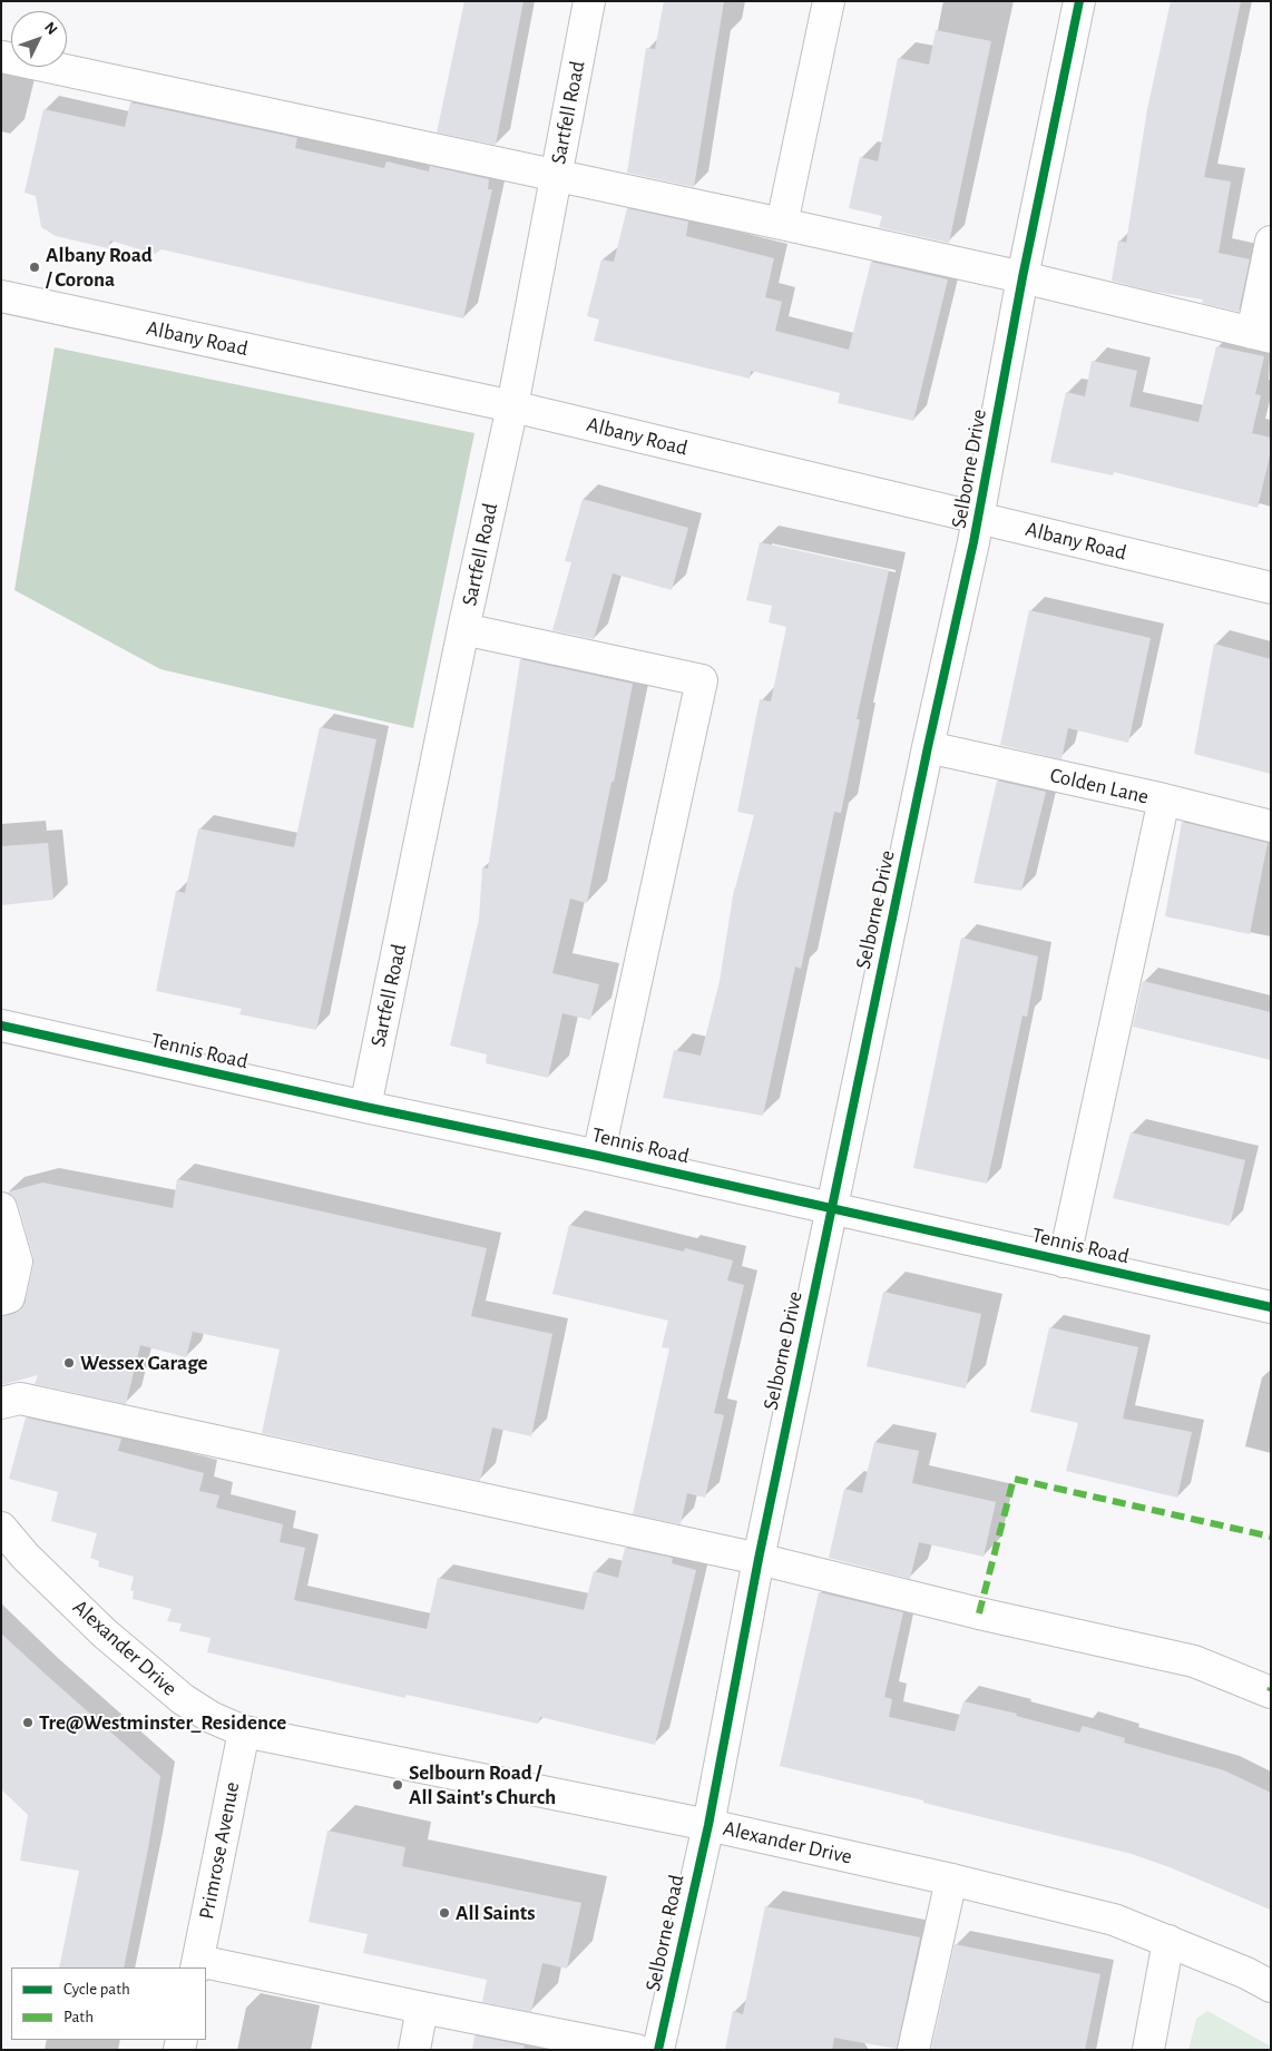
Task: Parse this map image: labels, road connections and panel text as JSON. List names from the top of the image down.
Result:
{
  "streets": {
    "street": [
      "Sartfell Road",
      "Albany Road",
      "Selborne Drive",
      "Colden Lane",
      "Tennis Road",
      "Alexander Drive",
      "Primrose Avenue",
      "Selborne Road"
    ]
  },
  "crossings": [
    ["Sartfell Road", "Albany Road"],
    ["Sartfell Road", "Tennis Road"],
    ["Albany Road", "Selborne Drive"],
    ["Selborne Drive", "Colden Lane"],
    ["Selborne Drive", "Tennis Road"],
    ["Selborne Drive", "Alexander Drive"],
    ["Selborne Drive", "Selborne Road"],
    ["Alexander Drive", "Primrose Avenue"],
    ["Alexander Drive", "Selborne Road"]
  ],
  "places": [
    "Albany Road / Corona",
    "Wessex Garage",
    "Tre@Westminster_Residence",
    "Selbourn Road / All Saint's Church",
    "All Saints"
  ],
  "legend": ["Cycle path", "Path"],
  "north": "top right"
}
